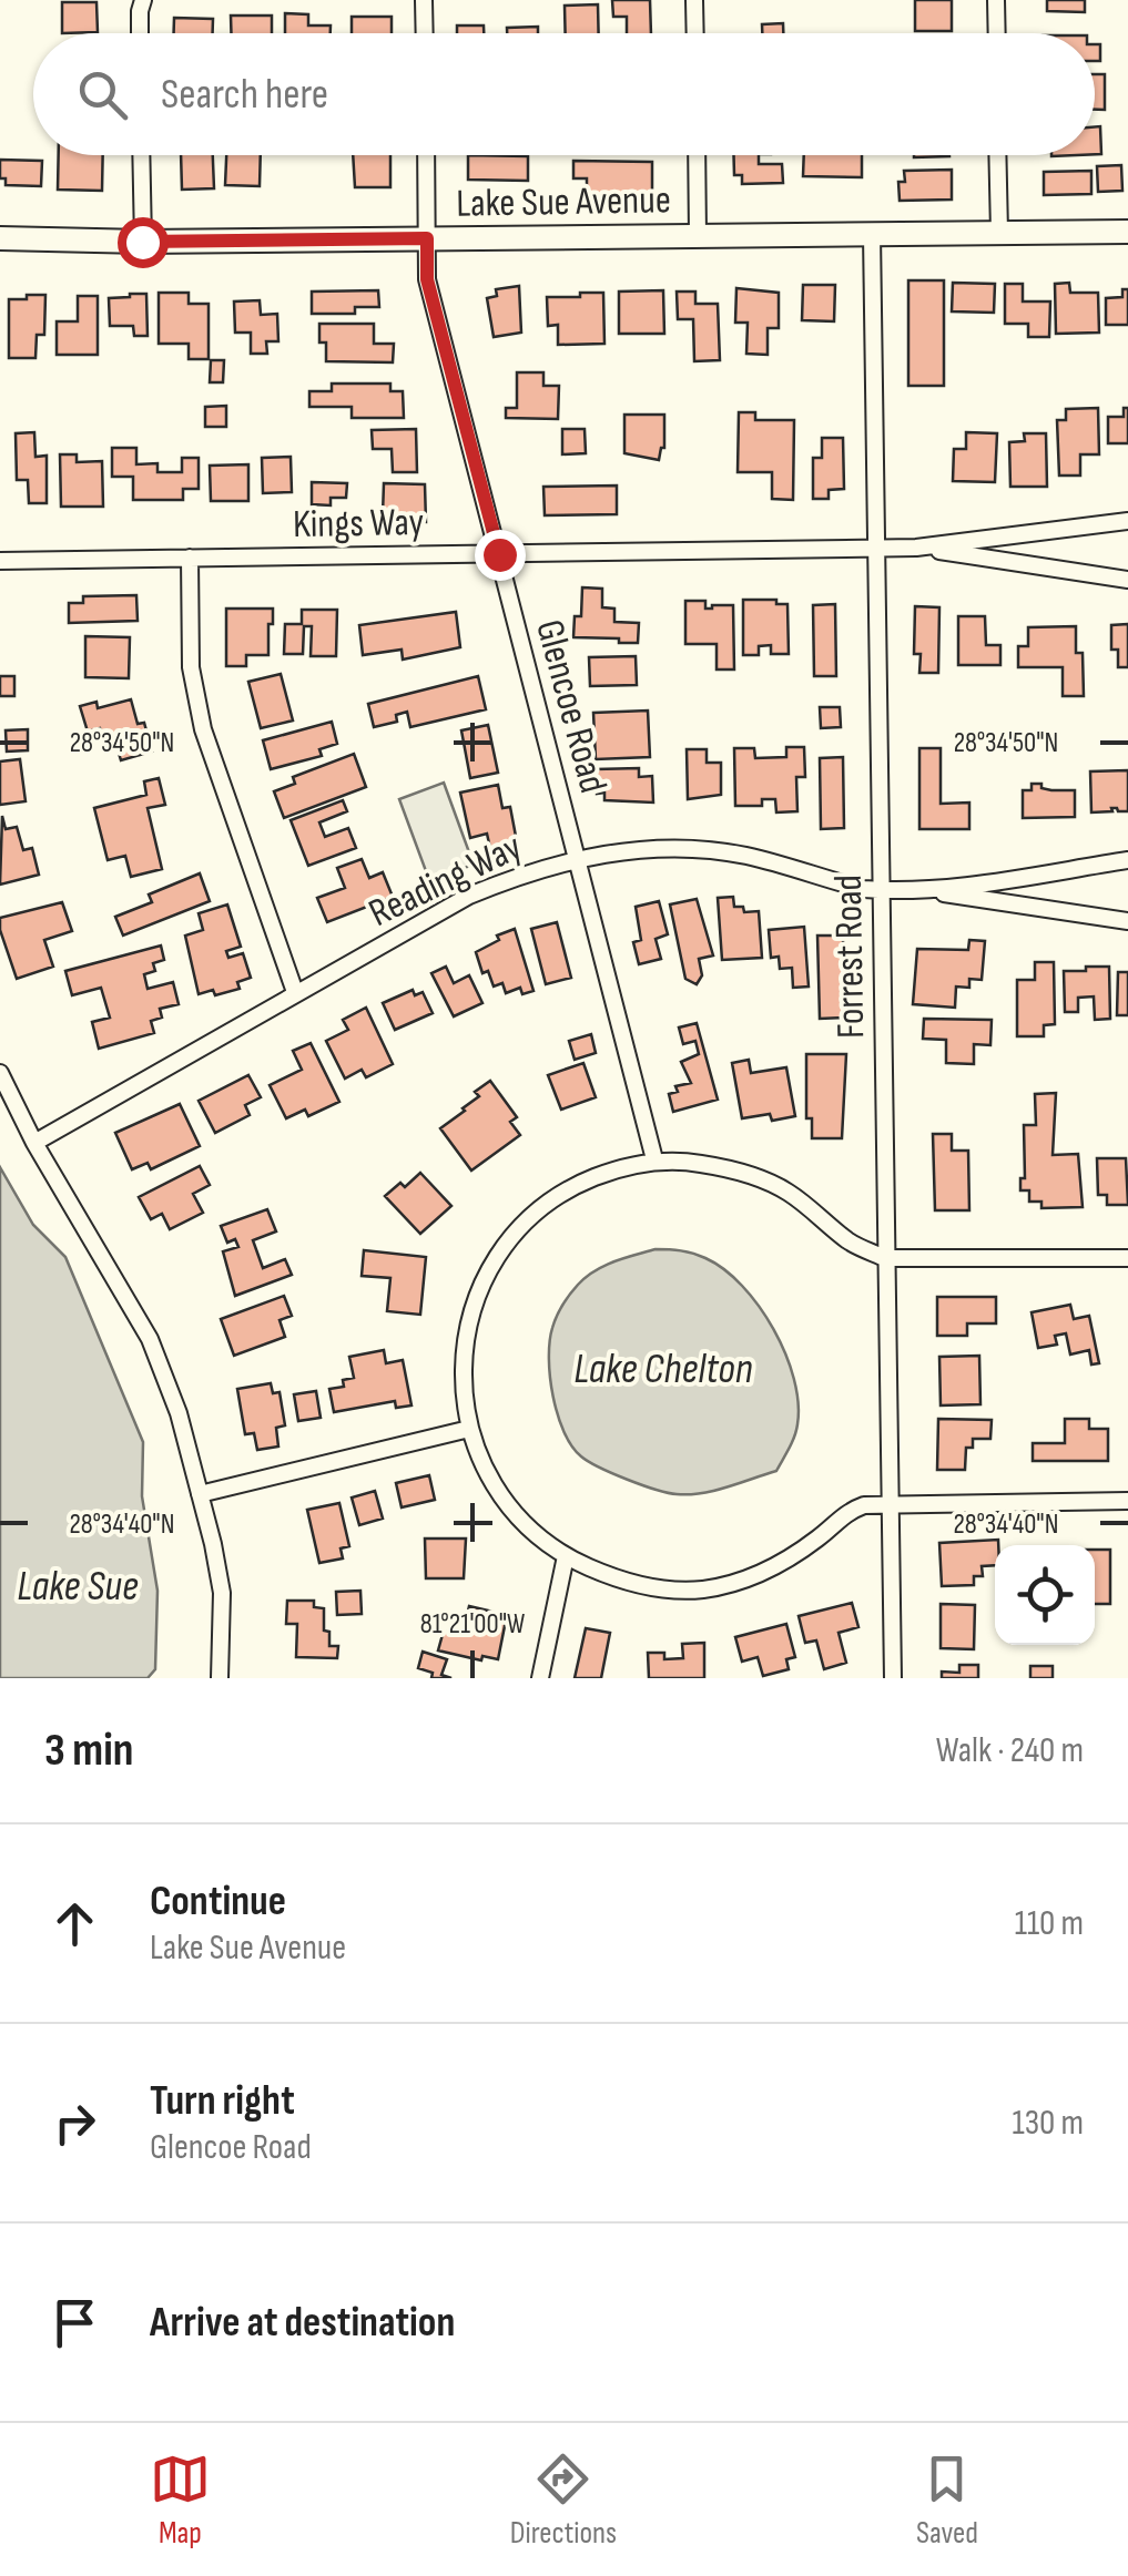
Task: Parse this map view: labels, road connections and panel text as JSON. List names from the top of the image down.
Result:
{
  "streets": {
    "street": [
      "Lake Sue Avenue",
      "Kings Way",
      "Glencoe Road",
      "Reading Way",
      "Forrest Road"
    ]
  },
  "crossings": [
    ["Lake Sue Avenue", "Glencoe Road"],
    ["Lake Sue Avenue", "Forrest Road"],
    ["Kings Way", "Glencoe Road"],
    ["Kings Way", "Forrest Road"],
    ["Glencoe Road", "Reading Way"],
    ["Reading Way", "Forrest Road"]
  ],
  "water": ["Lake Chelton", "Lake Sue"],
  "page": {
    "search": "Search here",
    "heading": ["3 min", "Walk · 240 m"],
    "list": [
      ["Continue", "Lake Sue Avenue", "110 m"],
      ["Turn right", "Glencoe Road", "130 m"],
      "Arrive at destination"
    ],
    "nav": ["Map", "Directions", "Saved"]
  },
  "coordinates": ["28°34'50\"N", "28°34'40\"N", "81°21'00\"W"]
}
